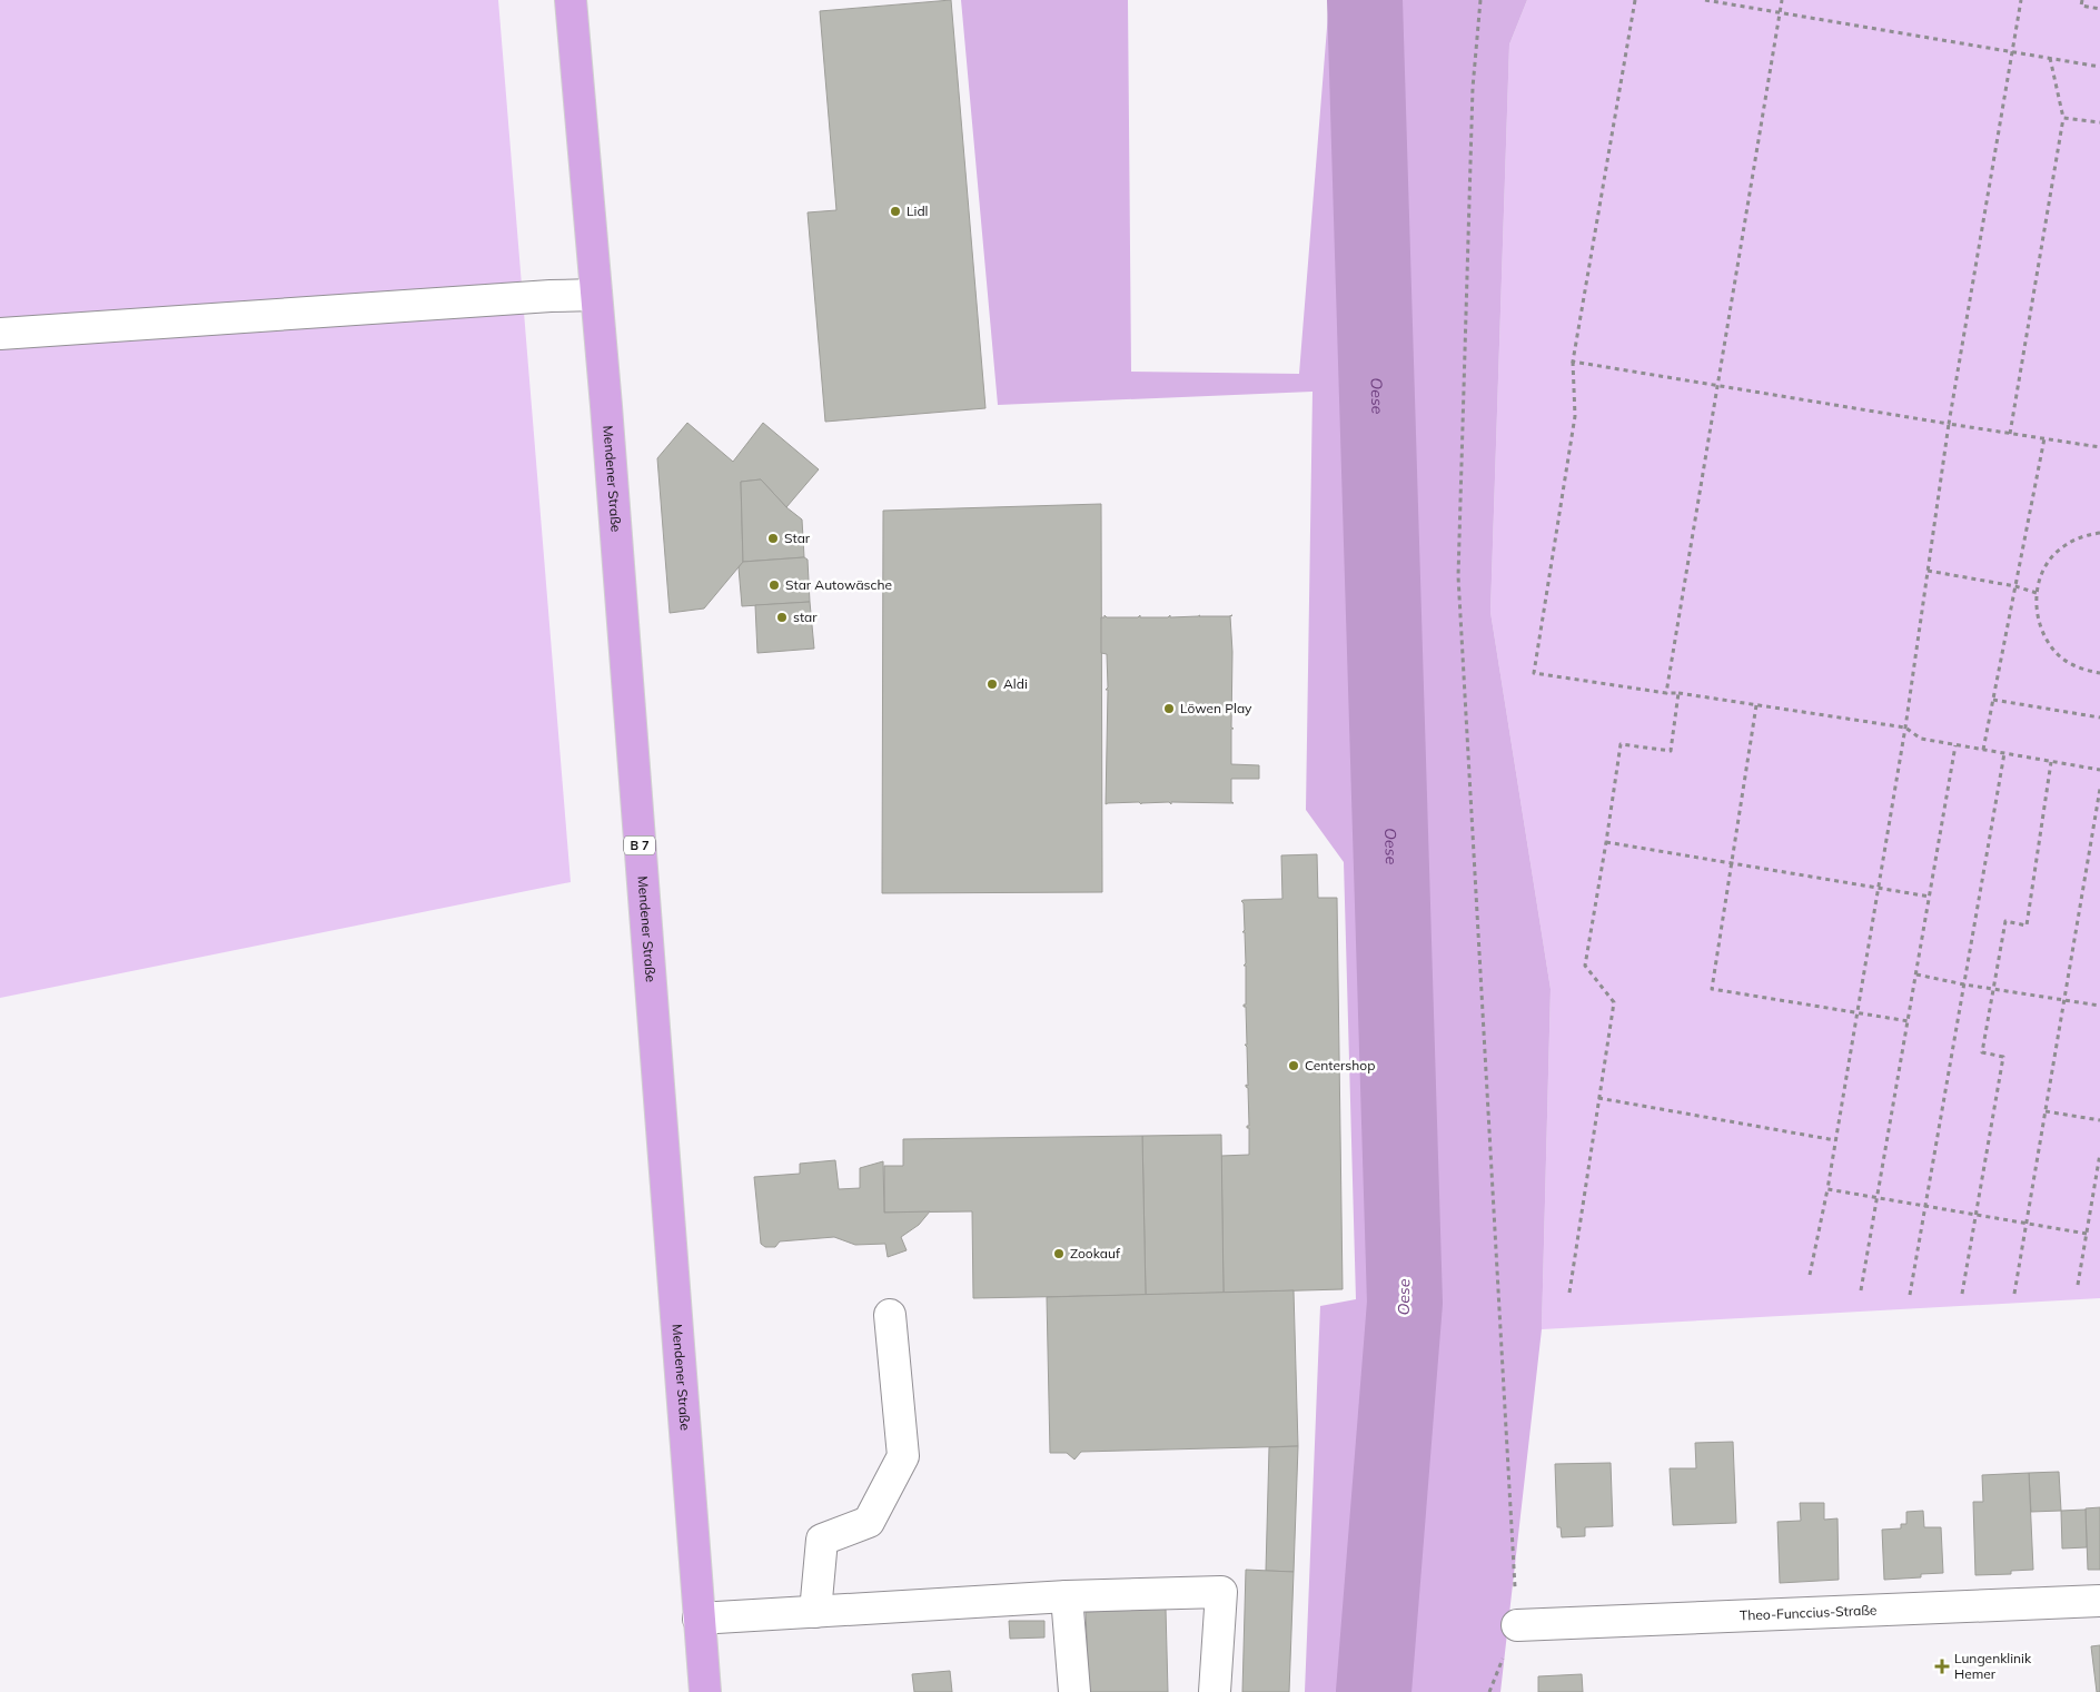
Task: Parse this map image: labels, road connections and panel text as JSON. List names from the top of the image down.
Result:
{
  "streets": {
    "main road": ["Mendener Straße", "B 7"],
    "street": ["Theo-Funccius-Straße"]
  },
  "water": ["Oese"],
  "places": {
    "other": [
      "Lidl",
      "Star",
      "Star Autowäsche",
      "star",
      "Aldi",
      "Löwen Play",
      "Centershop",
      "Zookauf"
    ],
    "health": ["Lungenklinik Hemer"]
  }
}
